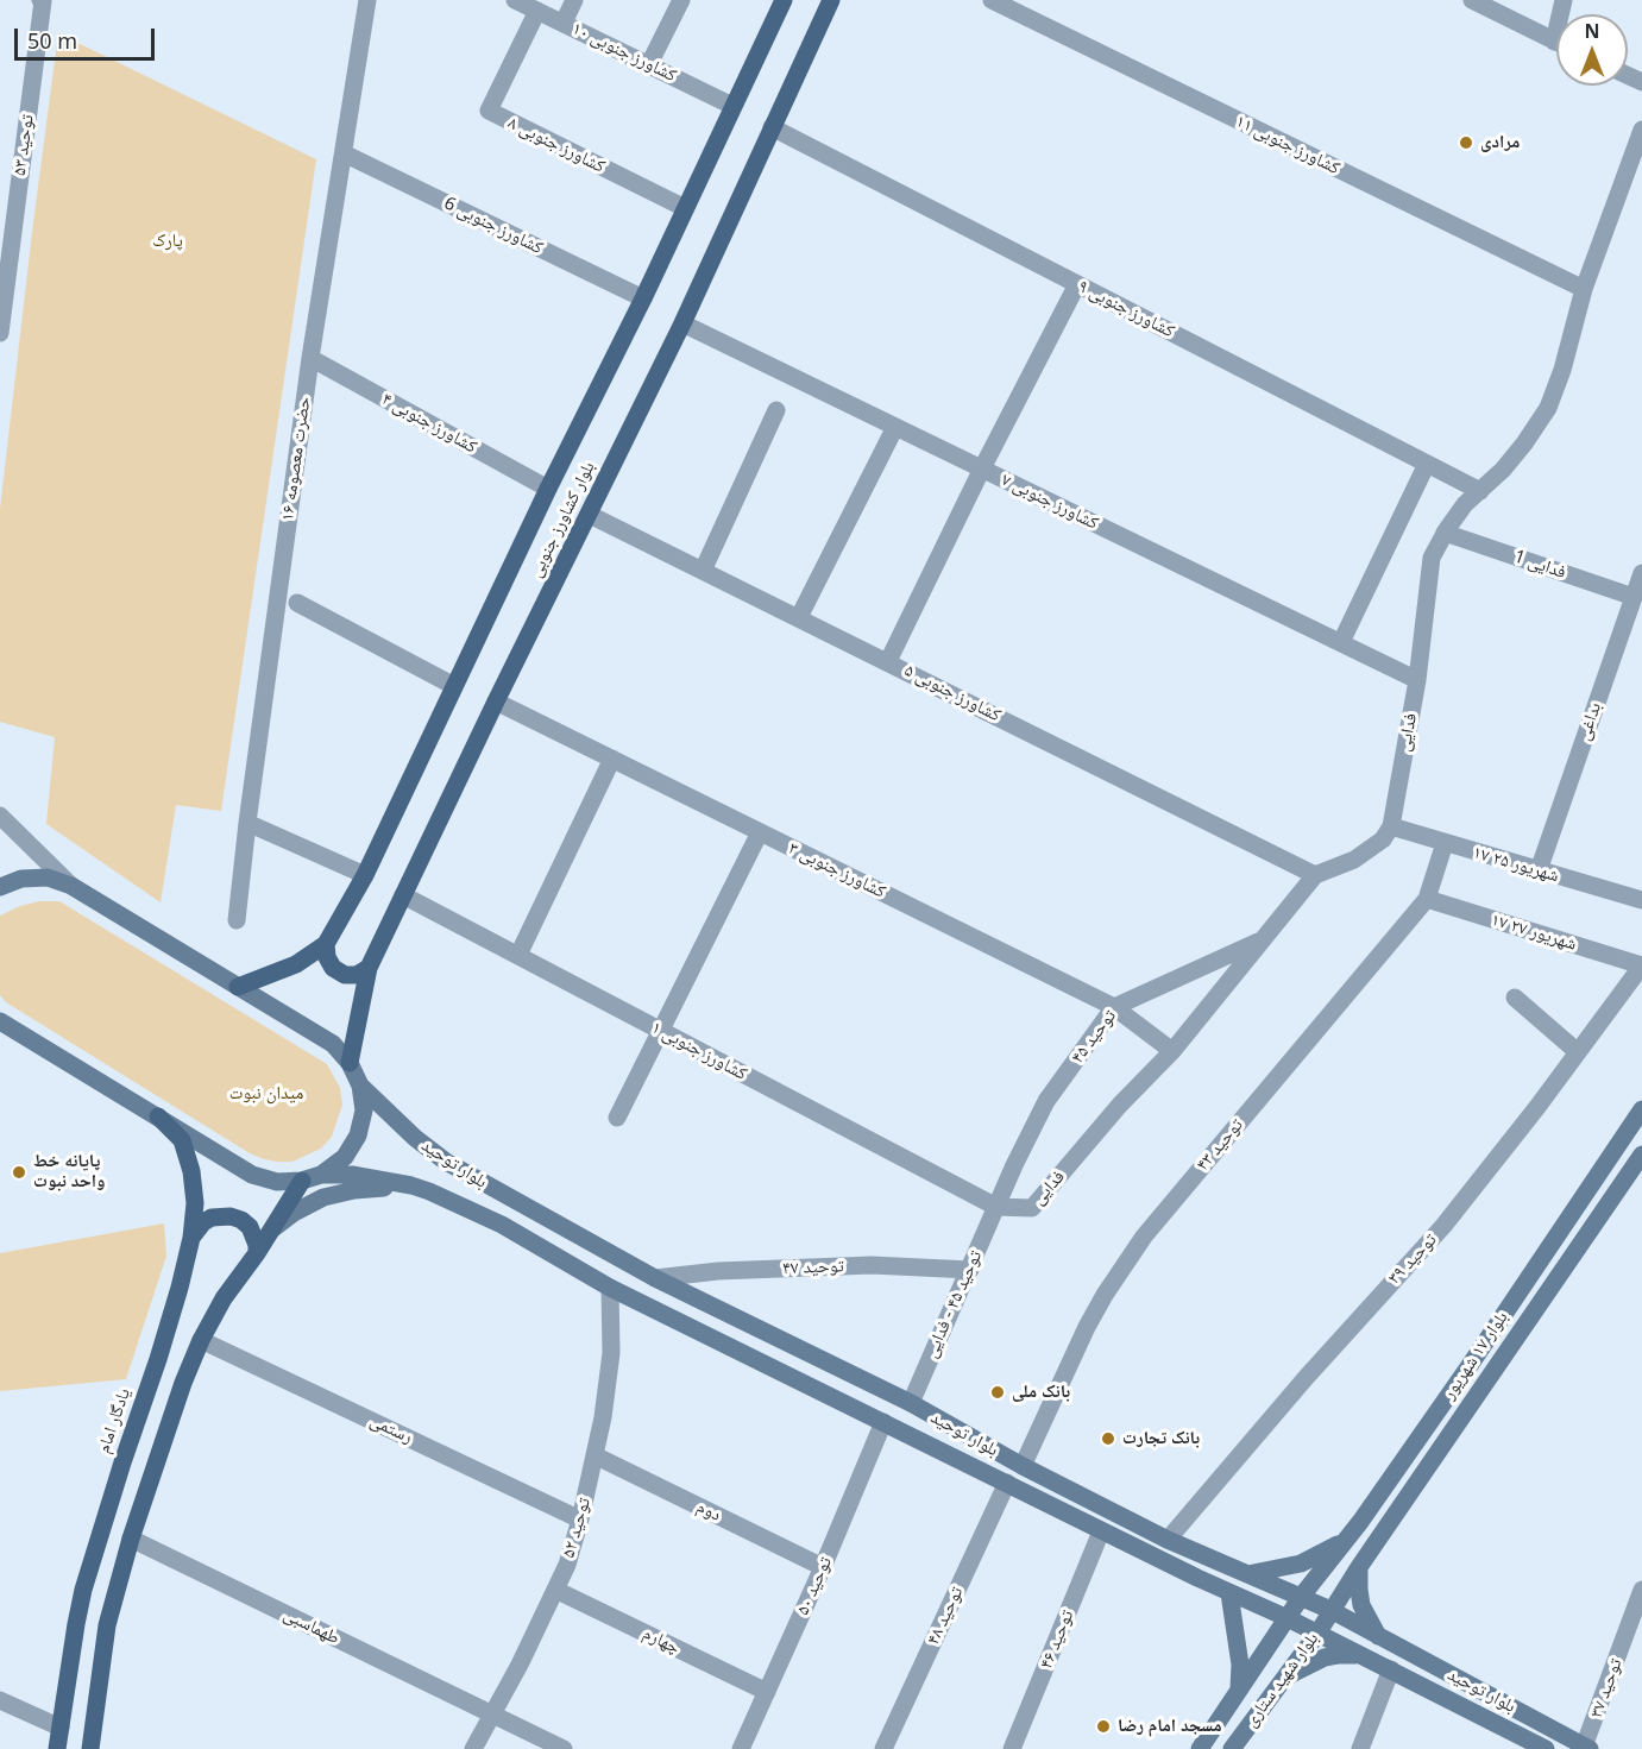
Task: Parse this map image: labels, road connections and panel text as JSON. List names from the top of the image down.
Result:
{
  "streets": {
    "main road": [
      "بلوار کشاورز جنوبی",
      "بلوار توحید",
      "بلوار ۱۷ شهریور",
      "یادگار امام",
      "بلوار شهید ستاری"
    ],
    "street": [
      "کشاورز جنوبی ۱۰",
      "توحید ۵۳",
      "کشاورز جنوبی ۸",
      "کشاورز جنوبی ۱۱",
      "کشاورز جنوبی 6",
      "کشاورز جنوبی ۹",
      "کشاورز جنوبی ۴",
      "حضرت معصومه ۱۶",
      "کشاورز جنوبی ۷",
      "فدایی 1",
      "کشاورز جنوبی ۵",
      "بداغی",
      "فدایی",
      "۱۷ شهریور ۲۵",
      "کشاورز جنوبی ۳",
      "۱۷ شهریور ۲۷",
      "توحید ۴۵",
      "کشاورز جنوبی ۱",
      "توحید ۴۳",
      "توحید ۳۹",
      "توحید ۴۷",
      "توحید ۴۵ - فدایی",
      "رستمی",
      "دوم",
      "توحید ۵۲",
      "توحید ۵۰",
      "توحید ۴۸",
      "طهماسبی",
      "توحید ۴۶",
      "چهارم",
      "توحید ۳۷"
    ]
  },
  "crossings": [
    ["کشاورز جنوبی ۱۰", "کشاورز جنوبی ۸"],
    ["کشاورز جنوبی ۱۰", "بلوار کشاورز جنوبی"],
    ["کشاورز جنوبی ۸", "بلوار کشاورز جنوبی"],
    ["کشاورز جنوبی ۱۱", "فدایی"],
    ["کشاورز جنوبی 6", "حضرت معصومه ۱۶"],
    ["کشاورز جنوبی 6", "بلوار کشاورز جنوبی"],
    ["کشاورز جنوبی ۹", "بلوار کشاورز جنوبی"],
    ["کشاورز جنوبی ۹", "فدایی"],
    ["کشاورز جنوبی ۴", "حضرت معصومه ۱۶"],
    ["کشاورز جنوبی ۴", "بلوار کشاورز جنوبی"],
    ["کشاورز جنوبی ۷", "بلوار کشاورز جنوبی"],
    ["کشاورز جنوبی ۷", "فدایی"],
    ["بلوار کشاورز جنوبی", "کشاورز جنوبی ۵"],
    ["بلوار کشاورز جنوبی", "کشاورز جنوبی ۳"],
    ["بلوار کشاورز جنوبی", "کشاورز جنوبی ۱"],
    ["فدایی 1", "بداغی"],
    ["فدایی 1", "فدایی"],
    ["کشاورز جنوبی ۵", "فدایی"],
    ["بداغی", "۱۷ شهریور ۲۵"],
    ["فدایی", "۱۷ شهریور ۲۵"],
    ["فدایی", "کشاورز جنوبی ۳"],
    ["فدایی", "توحید ۴۵"],
    ["فدایی", "کشاورز جنوبی ۱"],
    ["فدایی", "توحید ۴۵ - فدایی"],
    ["۱۷ شهریور ۲۵", "توحید ۴۳"],
    ["کشاورز جنوبی ۳", "توحید ۴۵"],
    ["۱۷ شهریور ۲۷", "توحید ۴۳"],
    ["۱۷ شهریور ۲۷", "توحید ۳۹"],
    ["توحید ۴۵", "کشاورز جنوبی ۱"],
    ["توحید ۴۵", "توحید ۴۵ - فدایی"],
    ["کشاورز جنوبی ۱", "توحید ۴۵ - فدایی"],
    ["توحید ۴۳", "بلوار توحید"],
    ["بلوار توحید", "توحید ۳۹"],
    ["بلوار توحید", "توحید ۴۷"],
    ["بلوار توحید", "توحید ۴۵ - فدایی"],
    ["بلوار توحید", "بلوار ۱۷ شهریور"],
    ["بلوار توحید", "توحید ۵۲"],
    ["بلوار توحید", "توحید ۵۰"],
    ["بلوار توحید", "توحید ۴۸"],
    ["بلوار توحید", "توحید ۴۶"],
    ["بلوار توحید", "بلوار شهید ستاری"],
    ["بلوار توحید", "توحید ۳۷"],
    ["توحید ۴۷", "توحید ۴۵ - فدایی"],
    ["بلوار ۱۷ شهریور", "بلوار شهید ستاری"],
    ["رستمی", "توحید ۵۲"],
    ["دوم", "توحید ۵۲"],
    ["دوم", "توحید ۵۰"],
    ["توحید ۵۲", "طهماسبی"],
    ["توحید ۵۲", "چهارم"],
    ["توحید ۵۰", "چهارم"]
  ],
  "parks": ["پارک", "میدان نبوت"],
  "places": [
    "مرادی",
    "پایانه خط واحد نبوت",
    "بانک ملی",
    "بانک تجارت",
    "مسجد امام رضا"
  ],
  "scale_bar": "50 m",
  "north": "top"
}
